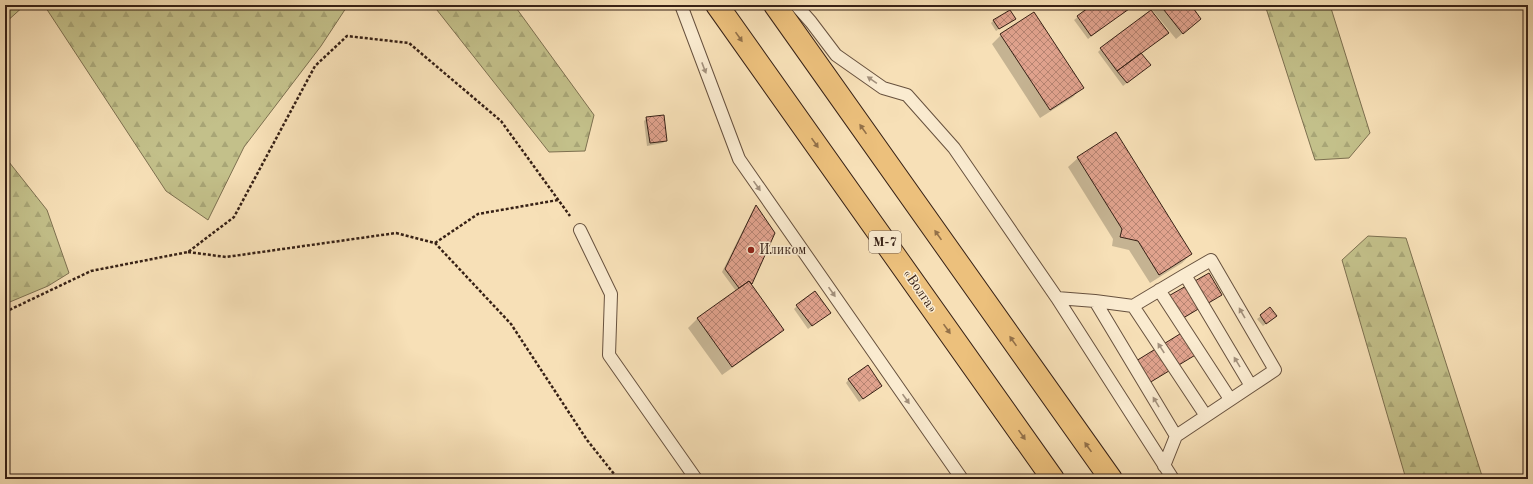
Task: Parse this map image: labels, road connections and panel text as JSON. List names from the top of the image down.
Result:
{
  "streets": {
    "highway": ["М-7", "«Волга»"]
  },
  "places": ["Иликом"]
}
